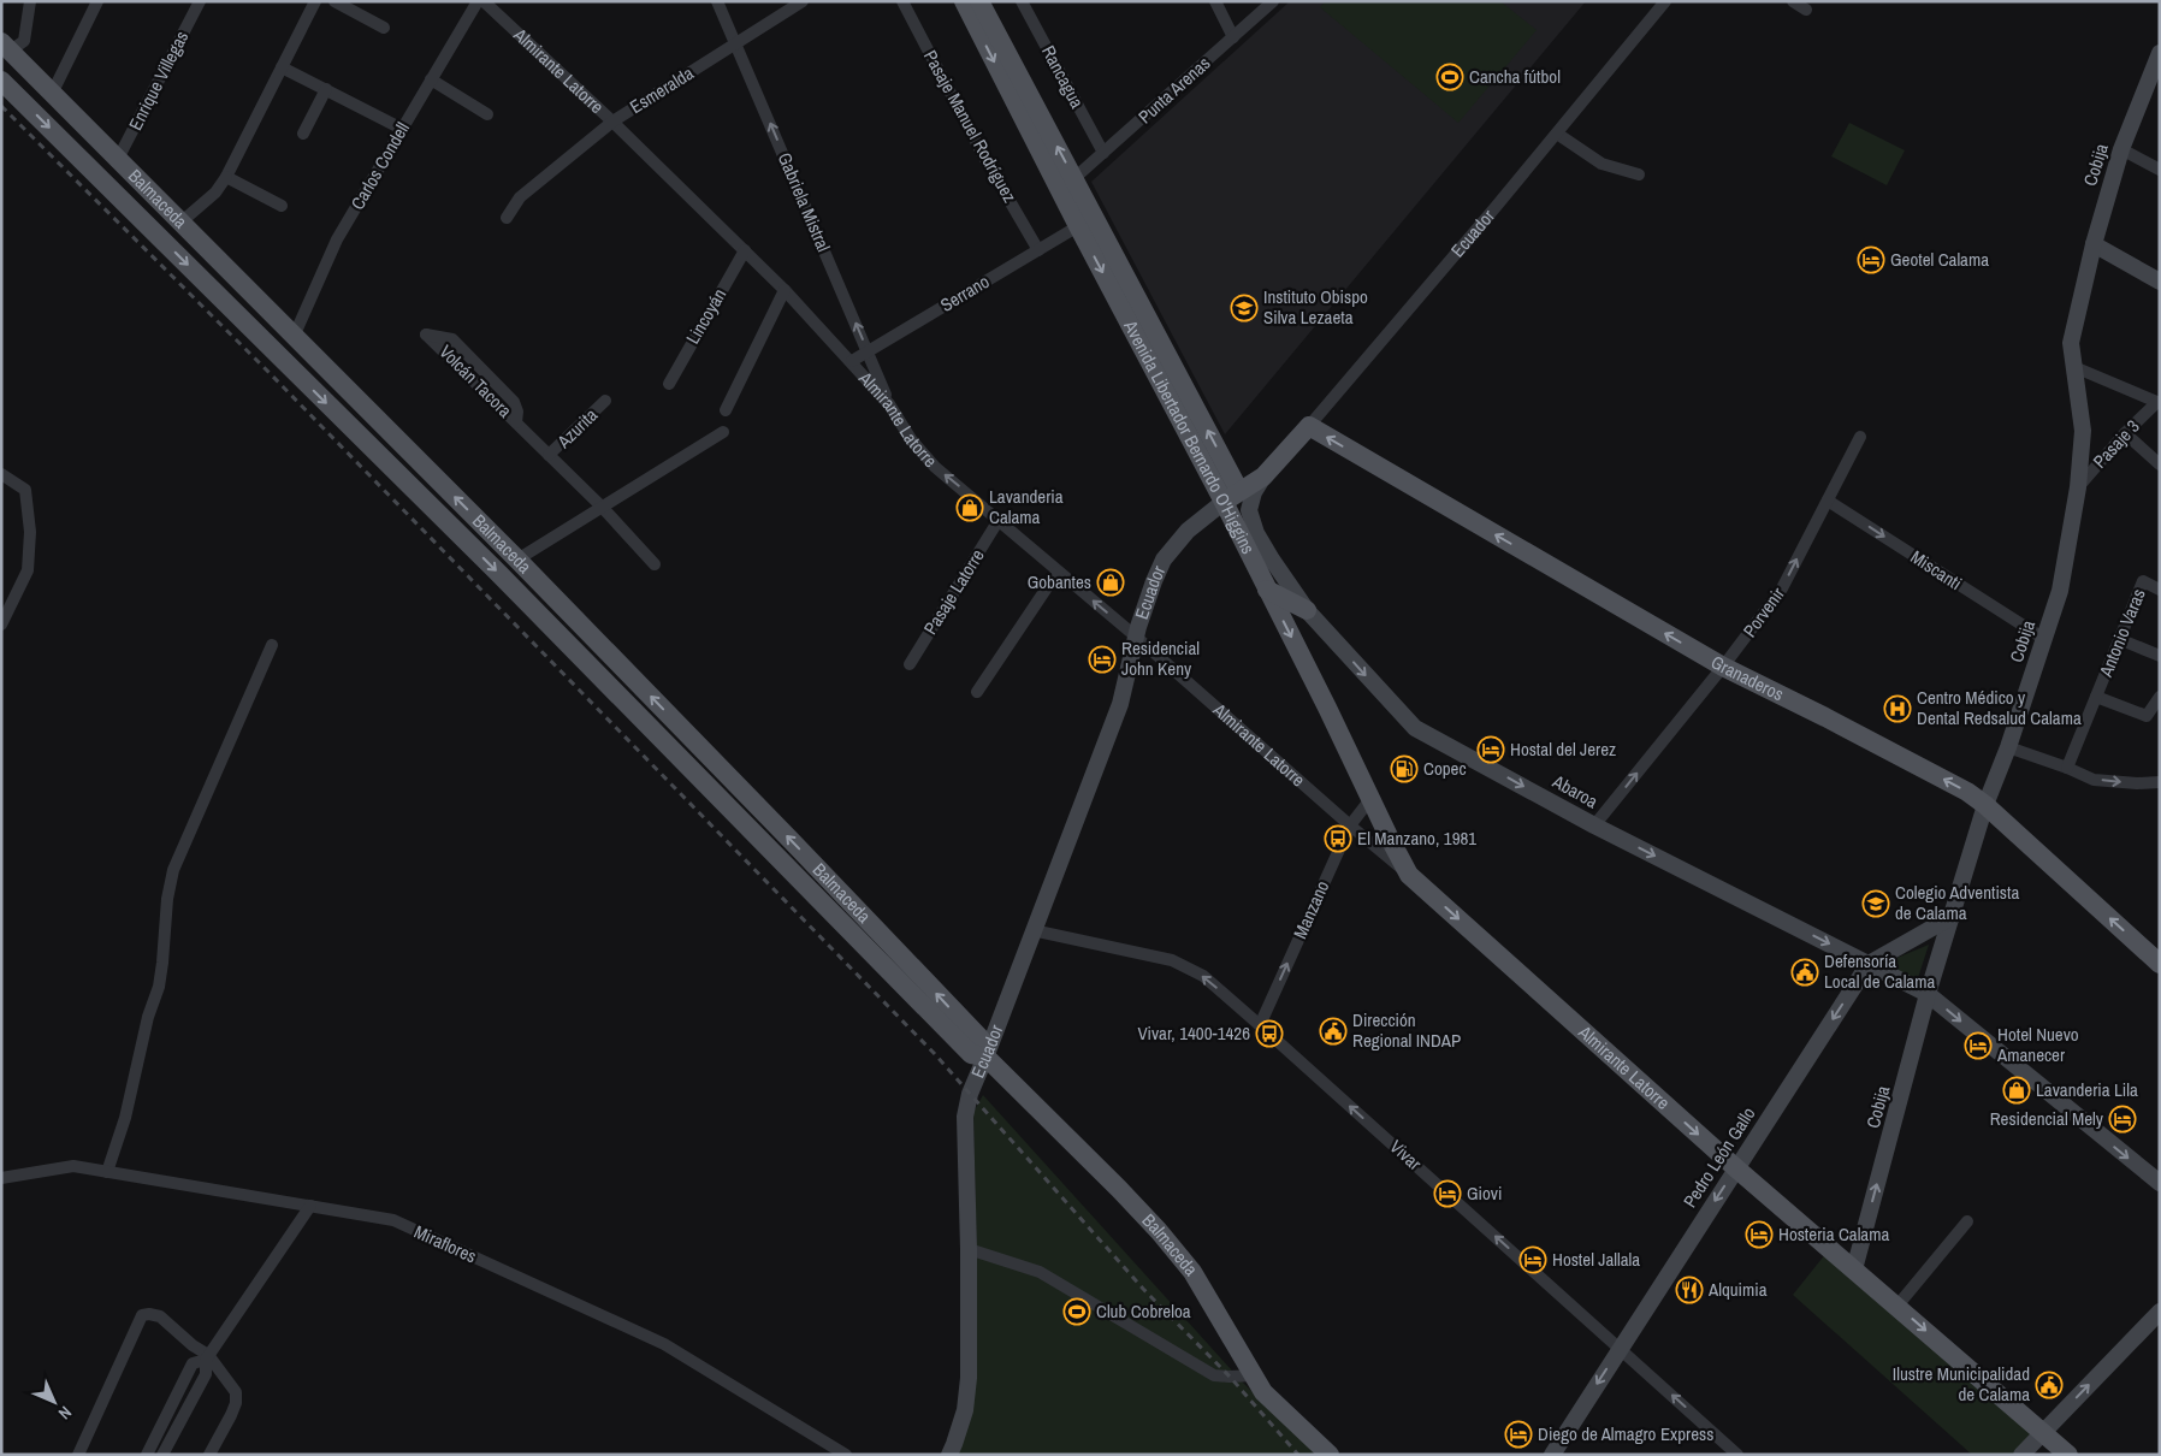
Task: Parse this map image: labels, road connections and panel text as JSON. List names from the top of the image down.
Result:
{
  "streets": {
    "main road": [
      "Almirante Latorre",
      "Balmaceda",
      "Ecuador",
      "Avenida Libertador Bernardo O'Higgins",
      "Granaderos"
    ],
    "street": [
      "Rancagua",
      "Enrique Villegas",
      "Esmeralda",
      "Punta Arenas",
      "Pasaje Manuel Rodríguez",
      "Cobija",
      "Carlos Condell",
      "Gabriela Mistral",
      "Serrano",
      "Lincoyán",
      "Volcán Tacora",
      "Azurita",
      "Pasaje 3",
      "Miscanti",
      "Pasaje Latorre",
      "Porvenir",
      "Antonio Varas",
      "Abaroa",
      "Manzano",
      "Vivar",
      "Pedro León Gallo",
      "Miraflores"
    ]
  },
  "crossings": [
    ["Almirante Latorre", "Esmeralda"],
    ["Almirante Latorre", "Cobija"],
    ["Almirante Latorre", "Gabriela Mistral"],
    ["Almirante Latorre", "Ecuador"],
    ["Almirante Latorre", "Serrano"],
    ["Almirante Latorre", "Lincoyán"],
    ["Almirante Latorre", "Avenida Libertador Bernardo O'Higgins"],
    ["Almirante Latorre", "Pasaje Latorre"],
    ["Almirante Latorre", "Manzano"],
    ["Almirante Latorre", "Pedro León Gallo"],
    ["Rancagua", "Punta Arenas"],
    ["Enrique Villegas", "Balmaceda"],
    ["Esmeralda", "Gabriela Mistral"],
    ["Punta Arenas", "Avenida Libertador Bernardo O'Higgins"],
    ["Pasaje Manuel Rodríguez", "Serrano"],
    ["Cobija", "Pasaje 3"],
    ["Cobija", "Miscanti"],
    ["Cobija", "Granaderos"],
    ["Cobija", "Abaroa"],
    ["Cobija", "Pedro León Gallo"],
    ["Carlos Condell", "Balmaceda"],
    ["Balmaceda", "Ecuador"],
    ["Gabriela Mistral", "Serrano"],
    ["Ecuador", "Avenida Libertador Bernardo O'Higgins"],
    ["Ecuador", "Granaderos"],
    ["Ecuador", "Abaroa"],
    ["Ecuador", "Vivar"],
    ["Serrano", "Avenida Libertador Bernardo O'Higgins"],
    ["Volcán Tacora", "Azurita"],
    ["Avenida Libertador Bernardo O'Higgins", "Manzano"],
    ["Miscanti", "Porvenir"],
    ["Porvenir", "Granaderos"],
    ["Porvenir", "Abaroa"],
    ["Abaroa", "Pedro León Gallo"],
    ["Manzano", "Vivar"],
    ["Vivar", "Pedro León Gallo"]
  ],
  "one_way": [
    "Gabriela Mistral",
    "Miscanti",
    "Porvenir",
    "Granaderos",
    "Abaroa",
    "Manzano",
    "Vivar",
    "Pedro León Gallo"
  ],
  "places": {
    "sports": ["Cancha fútbol", "Club Cobreloa"],
    "hotel": [
      "Geotel Calama",
      "Residencial John Keny",
      "Hostal del Jerez",
      "Hotel Nuevo Amanecer",
      "Residencial Mely",
      "Giovi",
      "Hosteria Calama",
      "Hostel Jallala",
      "Diego de Almagro Express"
    ],
    "school or university": ["Instituto Obispo Silva Lezaeta", "Colegio Adventista de Calama"],
    "shop": ["Lavanderia Calama", "Gobantes", "Lavanderia Lila"],
    "hospital": ["Centro Médico y Dental Redsalud Calama"],
    "fuel station": ["Copec"],
    "bus stop": ["El Manzano, 1981", "Vivar, 1400-1426"],
    "public building": ["Defensoría Local de Calama", "Dirección Regional INDAP", "Ilustre Municipalidad de Calama"],
    "restaurant": ["Alquimia"]
  },
  "north": "bottom right"
}
